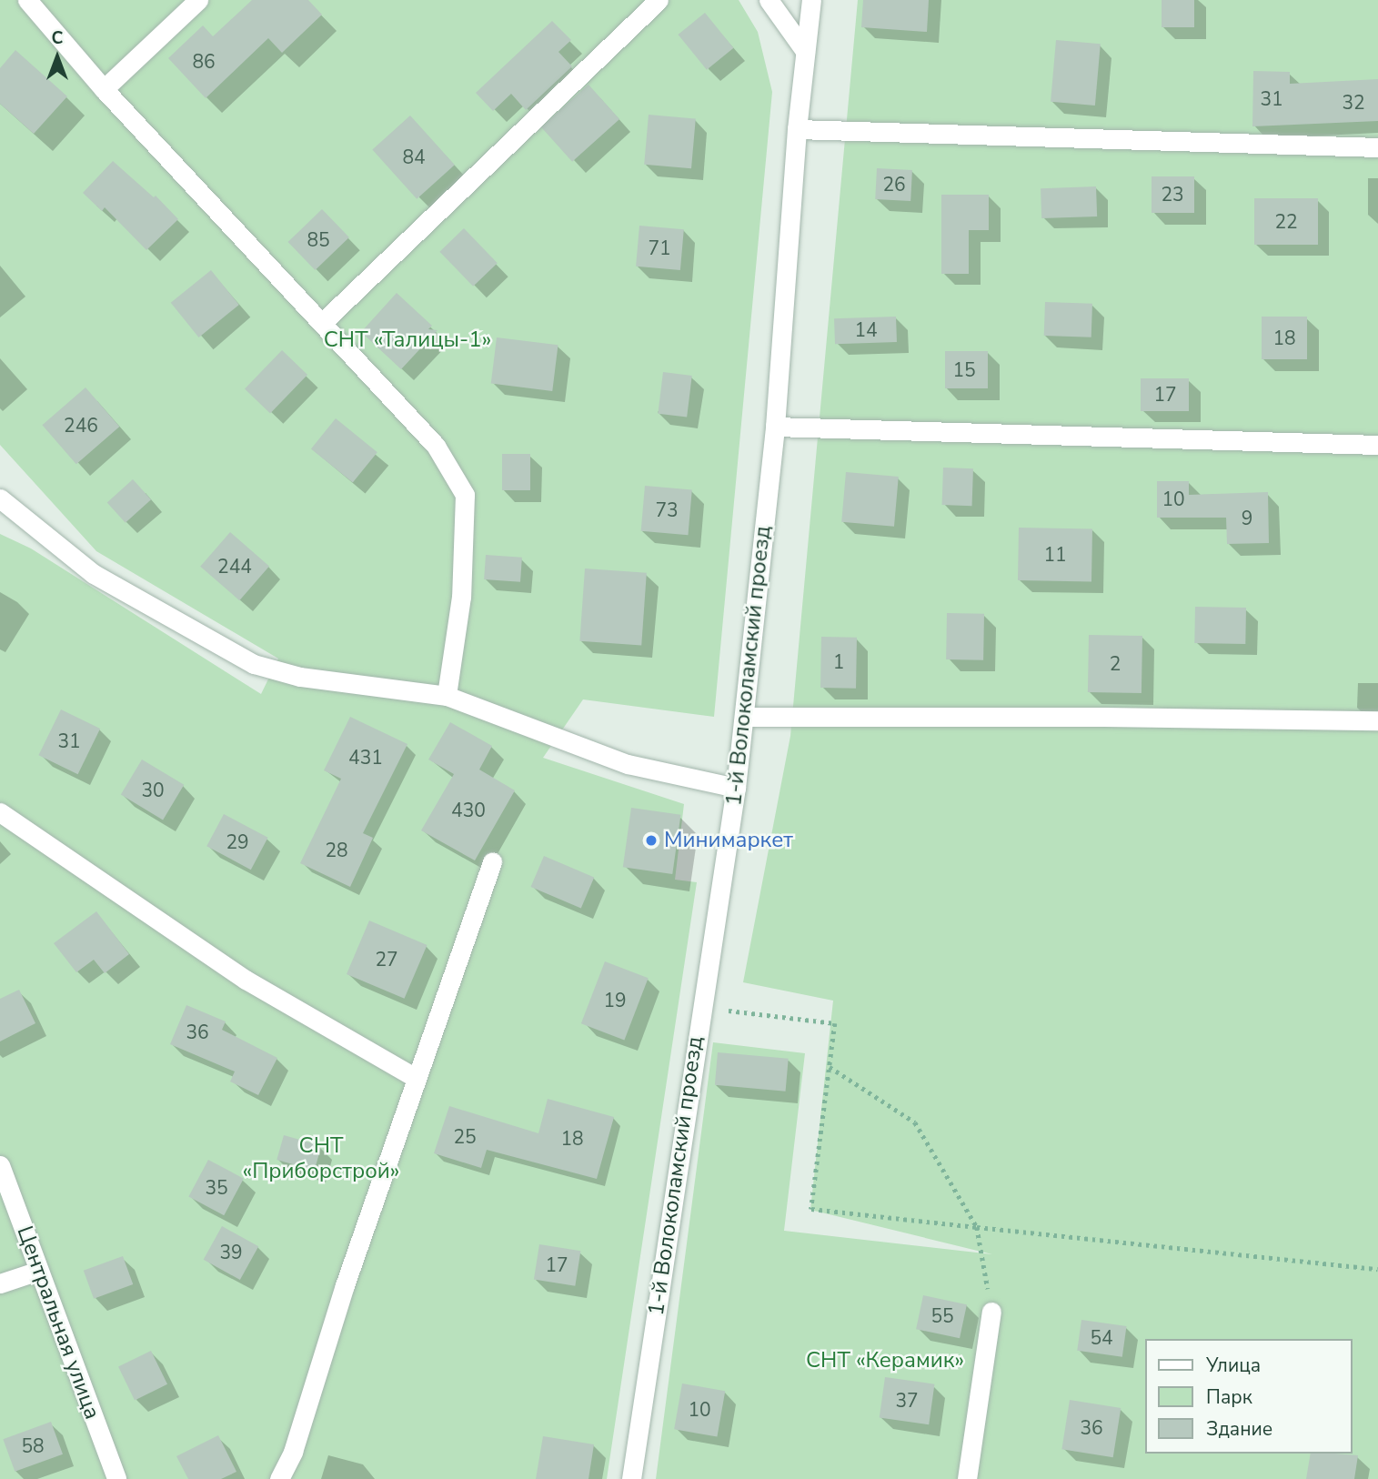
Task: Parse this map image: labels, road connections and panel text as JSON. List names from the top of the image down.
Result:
{
  "streets": {
    "street": ["1-й Волоколамский проезд", "Центральная улица"]
  },
  "parks": ["СНТ «Талицы-1»", "СНТ «Приборстрой»", "СНТ «Керамик»"],
  "places": ["Минимаркет"],
  "house_numbers": [
    "86",
    "31",
    "32",
    "84",
    "26",
    "23",
    "22",
    "85",
    "71",
    "14",
    "18",
    "15",
    "17",
    "246",
    "10",
    "73",
    "9",
    "11",
    "244",
    "1",
    "2",
    "31",
    "431",
    "30",
    "430",
    "29",
    "28",
    "27",
    "19",
    "36",
    "25",
    "18",
    "35",
    "39",
    "17",
    "55",
    "54",
    "37",
    "10",
    "36",
    "58"
  ],
  "legend": ["Улица", "Парк", "Здание"],
  "north": "top"
}
